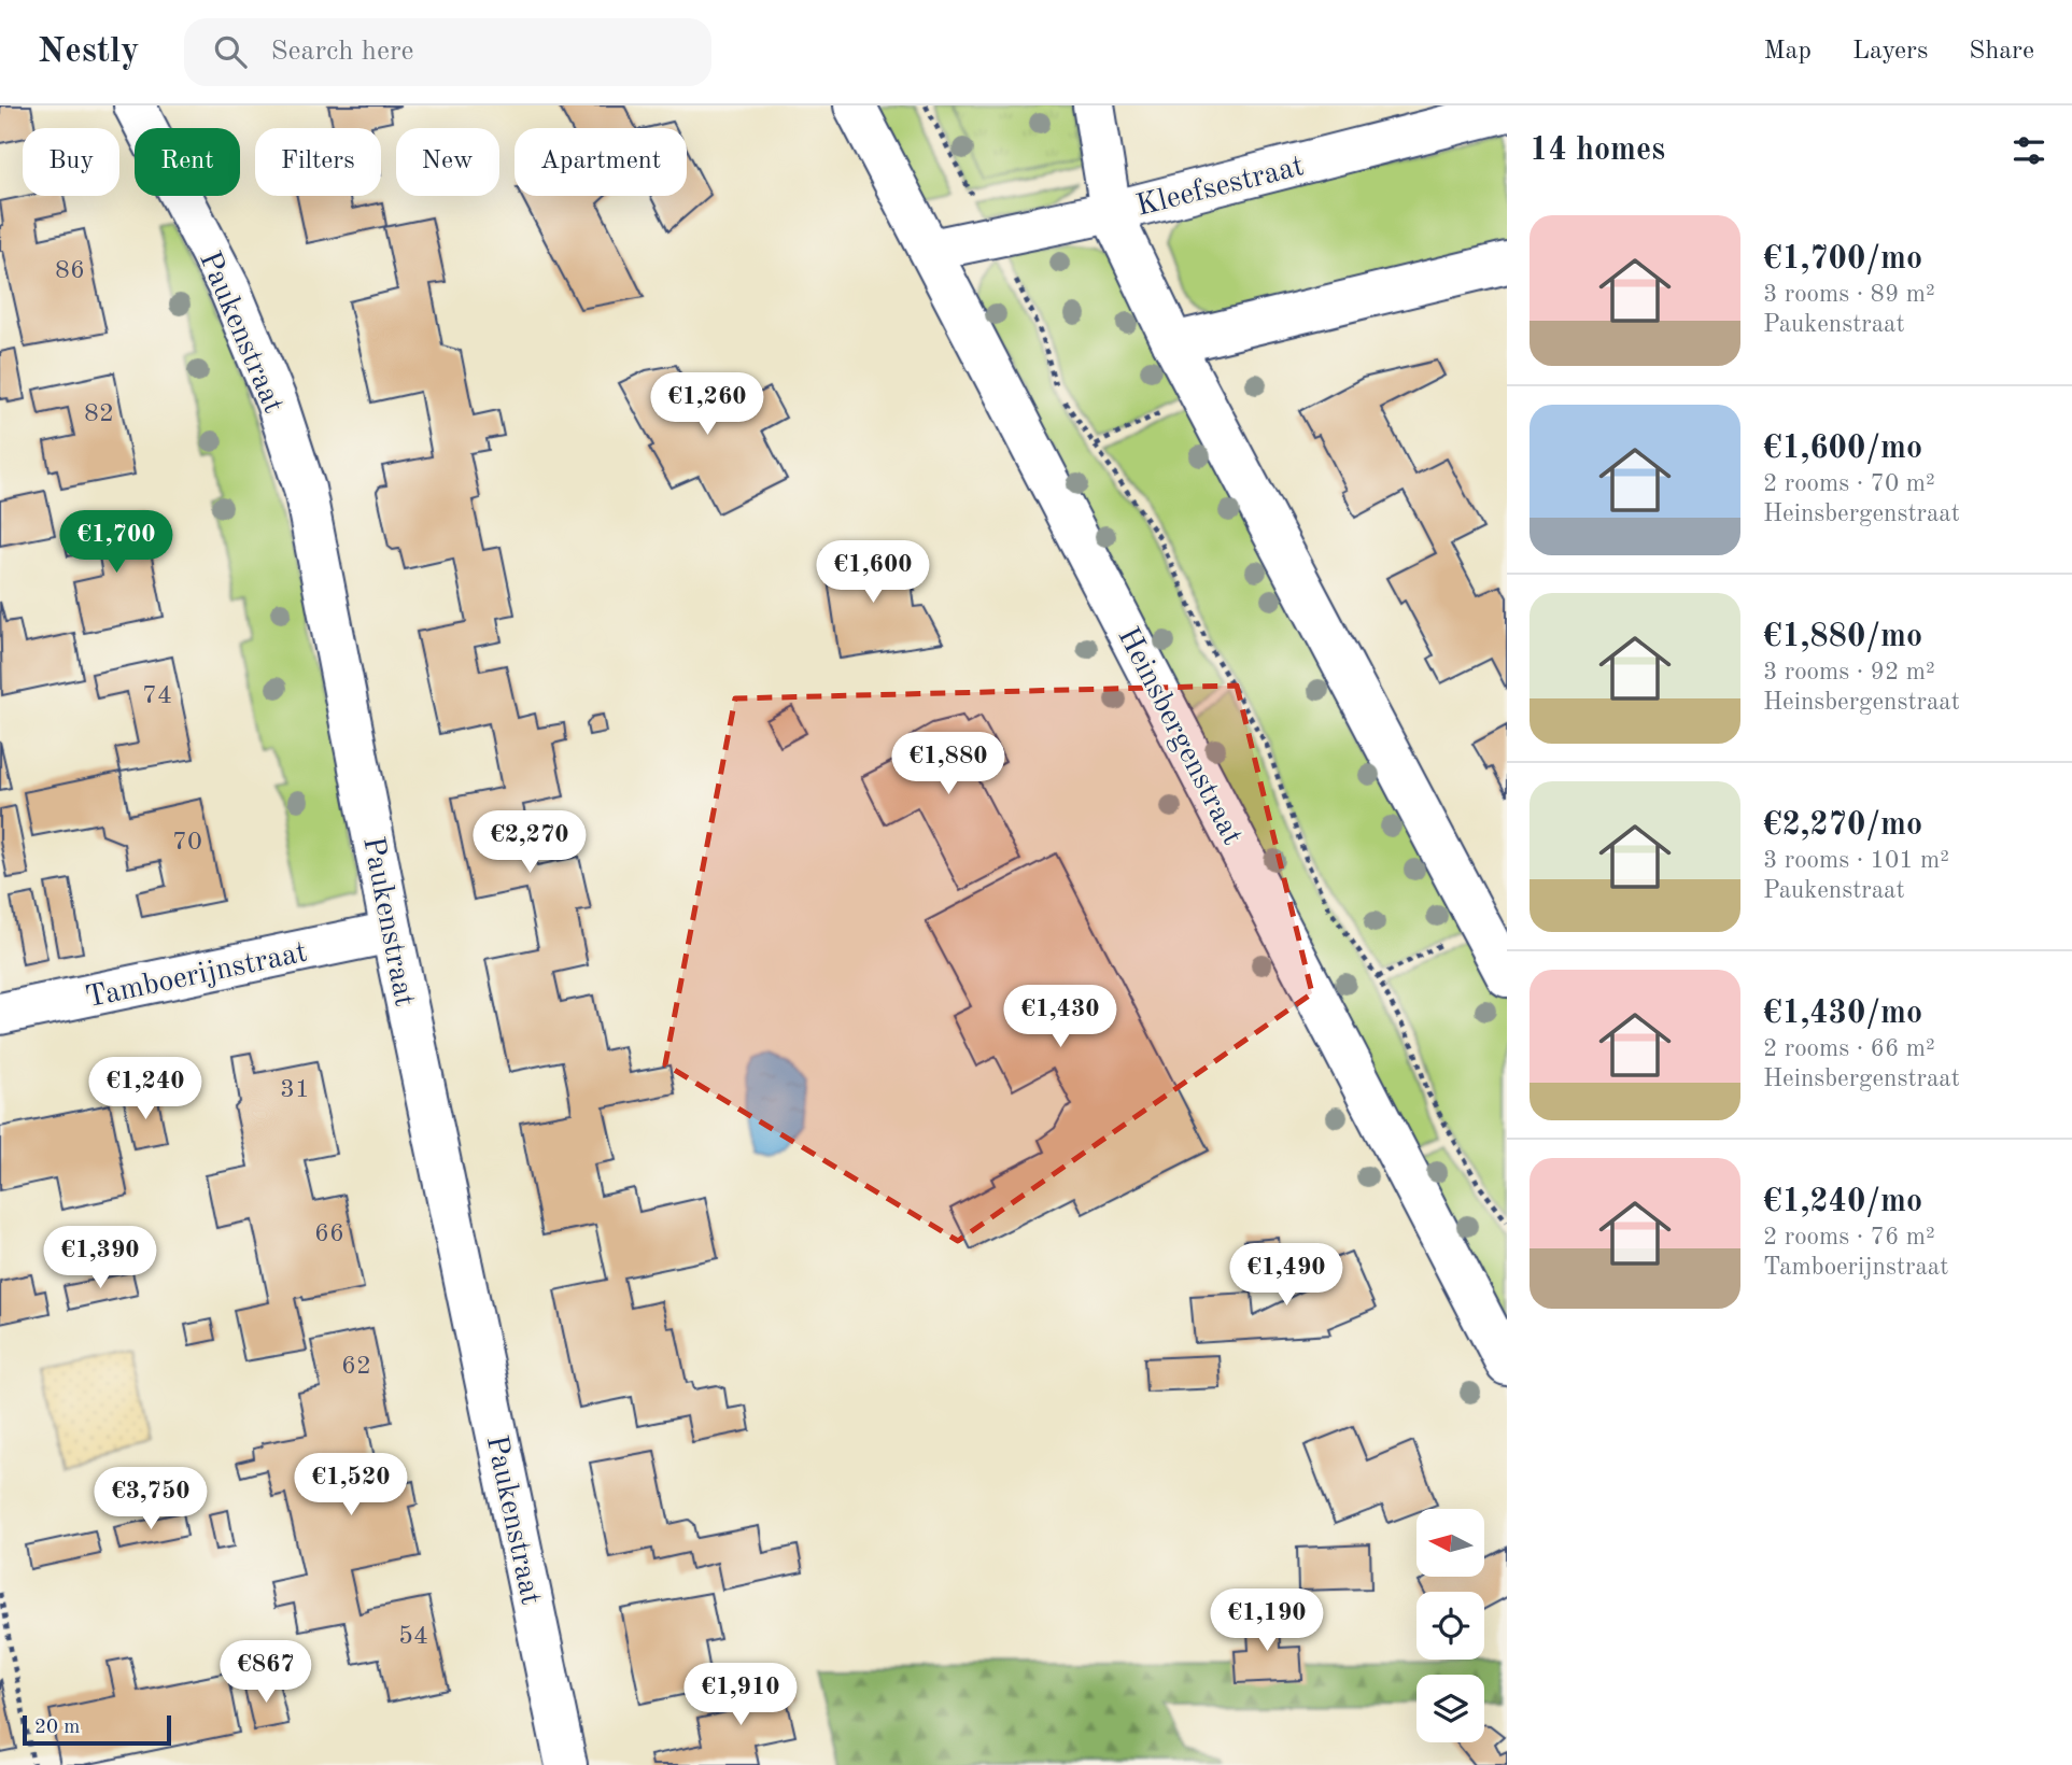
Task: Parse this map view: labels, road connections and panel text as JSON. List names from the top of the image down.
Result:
{
  "streets": {
    "street": [
      "Kleefsestraat",
      "Paukenstraat",
      "Heinsbergenstraat",
      "Tamboerijnstraat"
    ]
  },
  "crossings": [
    ["Kleefsestraat", "Heinsbergenstraat"],
    ["Paukenstraat", "Tamboerijnstraat"]
  ],
  "house_numbers": [
    "86",
    "82",
    "74",
    "70",
    "31",
    "66",
    "62",
    "54"
  ],
  "scale_bar": "20 m",
  "north": "left",
  "page": {
    "header": "Nestly",
    "search": "Search here",
    "nav": ["Map", "Layers", "Share"],
    "heading": "14 homes",
    "chip": [
      "Buy",
      "Rent",
      "Filters",
      "New",
      "Apartment"
    ],
    "list": [
      {
        "name": "€1,700/mo",
        "note": "3 rooms · 89 m² · Paukenstraat"
      },
      {
        "name": "€1,600/mo",
        "note": "2 rooms · 70 m² · Heinsbergenstraat"
      },
      {
        "name": "€1,880/mo",
        "note": "3 rooms · 92 m² · Heinsbergenstraat"
      },
      {
        "name": "€2,270/mo",
        "note": "3 rooms · 101 m² · Paukenstraat"
      },
      {
        "name": "€1,430/mo",
        "note": "2 rooms · 66 m² · Heinsbergenstraat"
      },
      {
        "name": "€1,240/mo",
        "note": "2 rooms · 76 m² · Tamboerijnstraat"
      }
    ],
    "price": [
      "€1,260",
      "€1,700",
      "€1,600",
      "€1,880",
      "€2,270",
      "€1,430",
      "€1,240",
      "€1,390",
      "€1,490",
      "€1,520",
      "€3,750",
      "€1,190",
      "€867",
      "€1,910"
    ],
    "scale": "20 m"
  }
}
